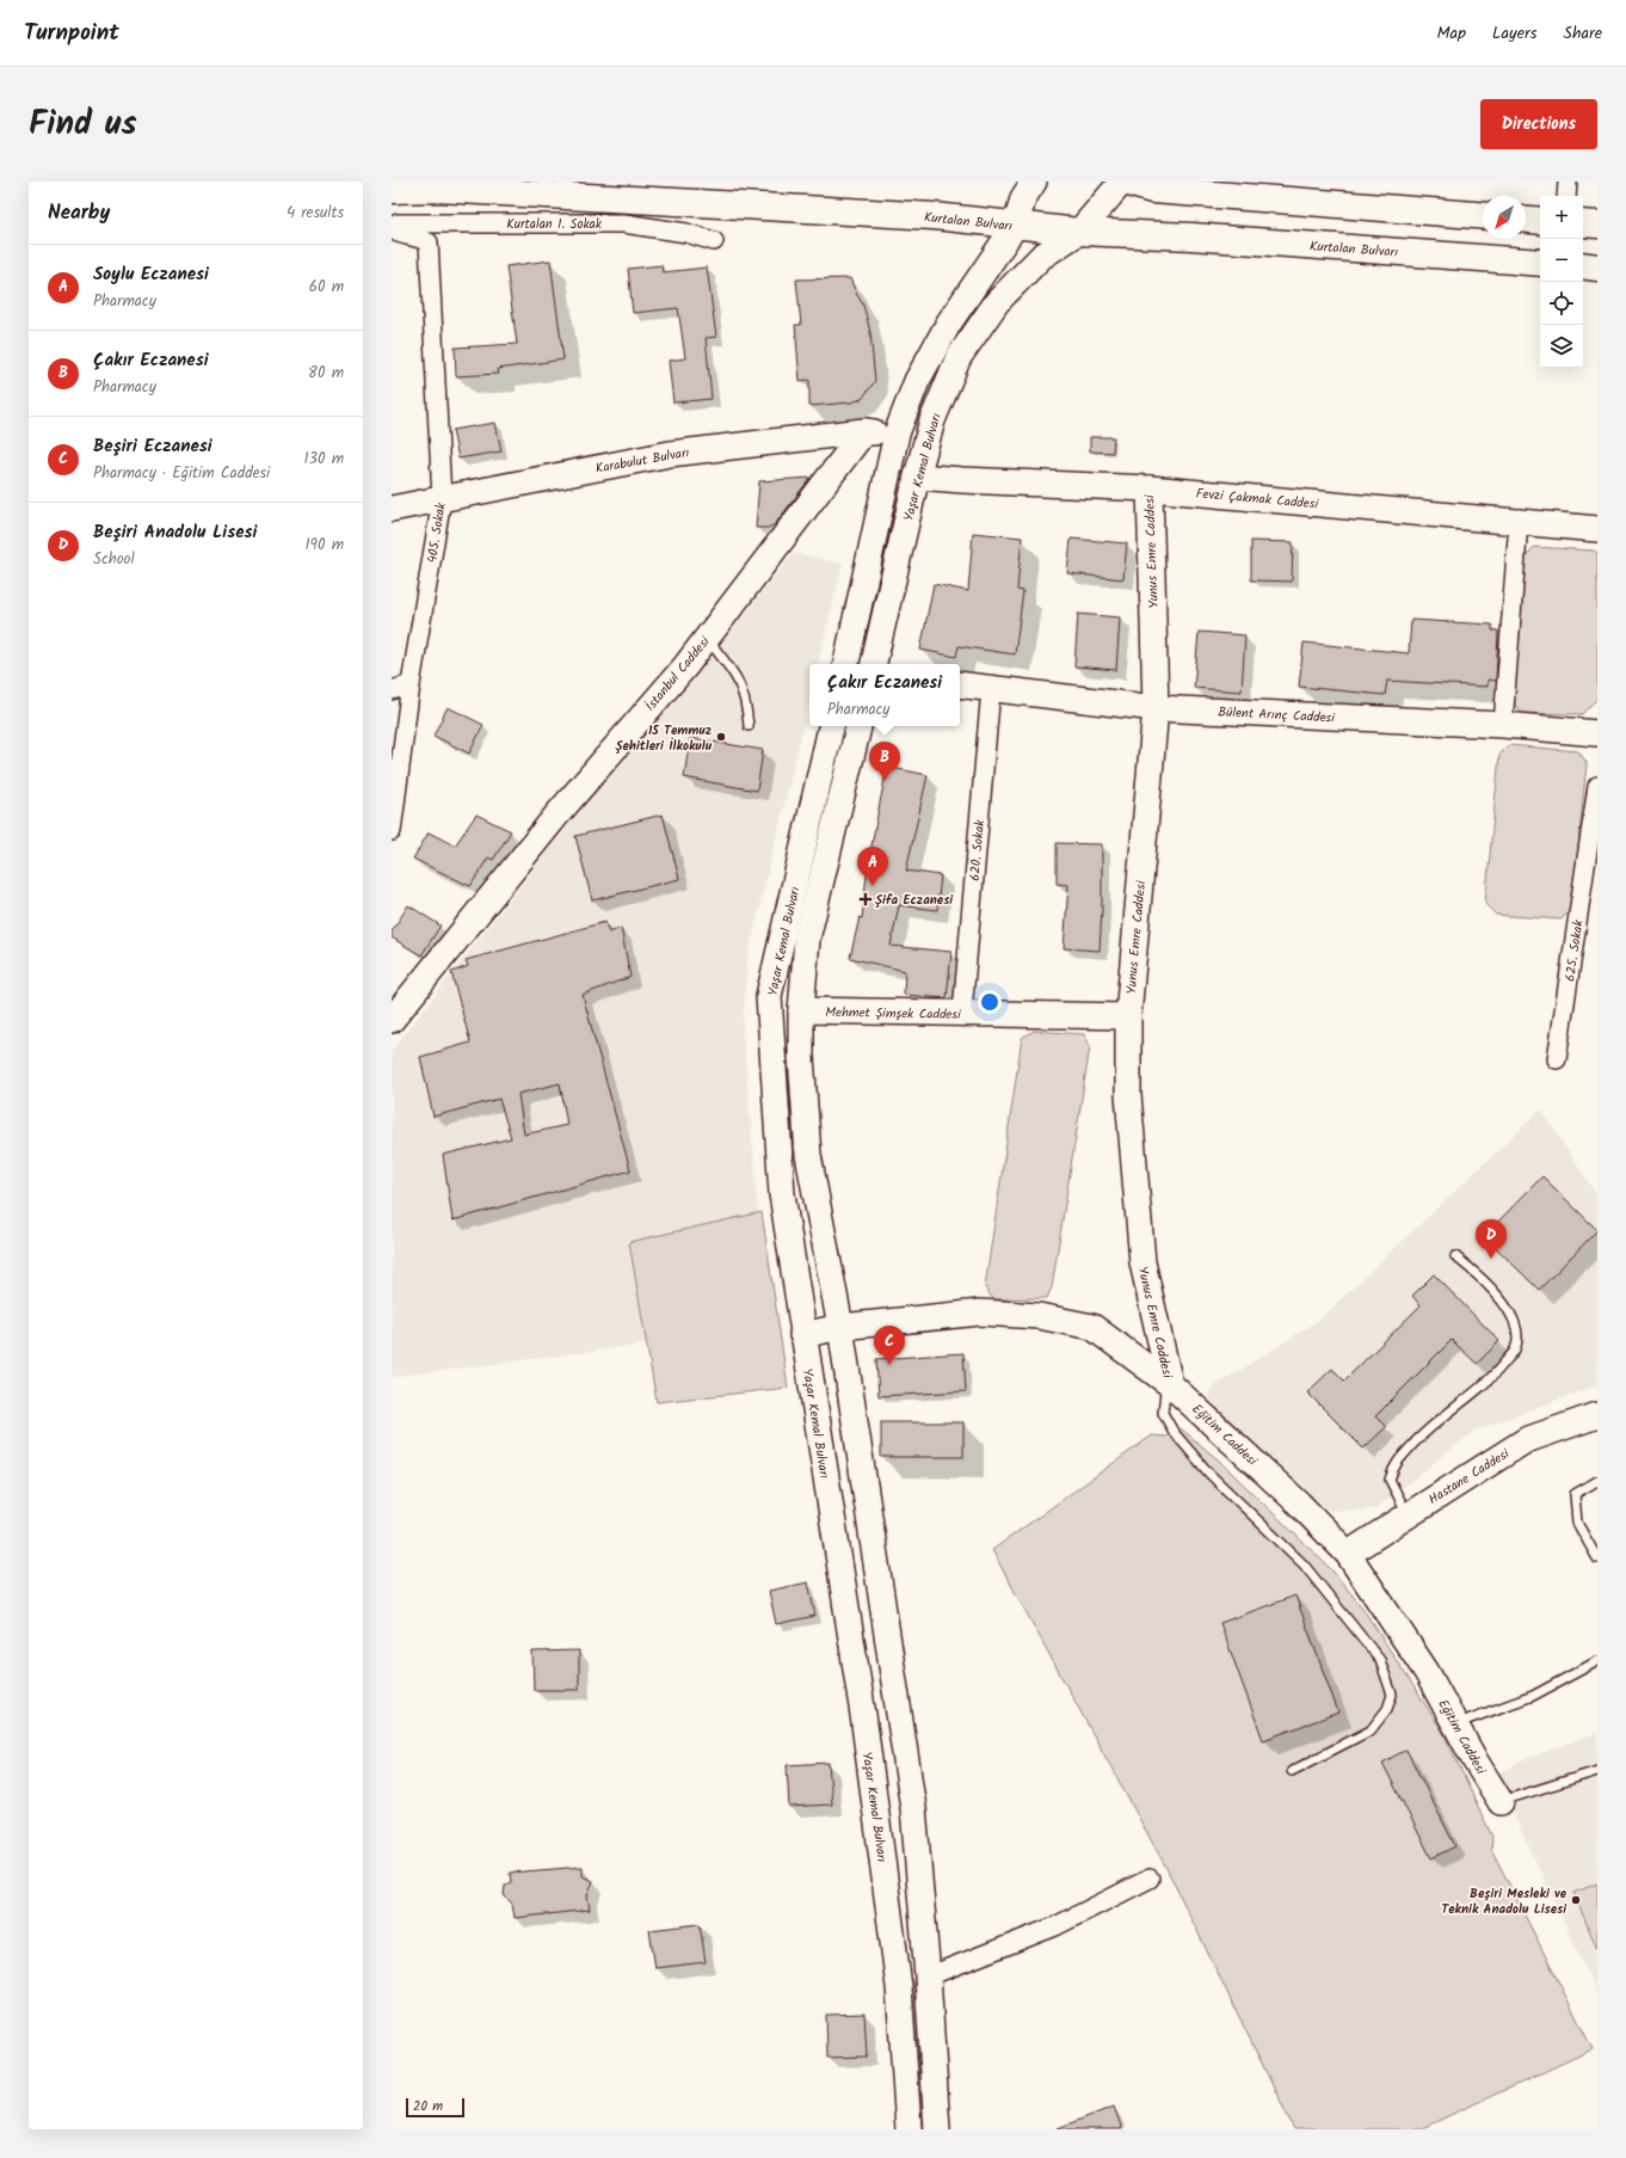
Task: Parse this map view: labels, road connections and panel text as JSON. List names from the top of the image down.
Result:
{
  "streets": {
    "highway": ["Kurtalan Bulvarı"],
    "street": [
      "Kurtalan 1. Sokak",
      "Karabulut Bulvarı",
      "Yaşar Kemal Bulvarı",
      "Fevzi Çakmak Caddesi",
      "405. Sokak",
      "Yunus Emre Caddesi",
      "İstanbul Caddesi",
      "Bülent Arınç Caddesi",
      "620. Sokak",
      "625. Sokak",
      "Mehmet Şimşek Caddesi",
      "Eğitim Caddesi",
      "Hastane Caddesi"
    ]
  },
  "crossings": [
    ["Kurtalan Bulvarı", "Yaşar Kemal Bulvarı"],
    ["Karabulut Bulvarı", "405. Sokak"],
    ["Karabulut Bulvarı", "İstanbul Caddesi"],
    ["Yaşar Kemal Bulvarı", "Fevzi Çakmak Caddesi"],
    ["Yaşar Kemal Bulvarı", "Mehmet Şimşek Caddesi"],
    ["Yaşar Kemal Bulvarı", "Eğitim Caddesi"],
    ["Fevzi Çakmak Caddesi", "Yunus Emre Caddesi"],
    ["Yunus Emre Caddesi", "Bülent Arınç Caddesi"],
    ["Yunus Emre Caddesi", "Mehmet Şimşek Caddesi"],
    ["Yunus Emre Caddesi", "Eğitim Caddesi"],
    ["Bülent Arınç Caddesi", "620. Sokak"],
    ["620. Sokak", "Mehmet Şimşek Caddesi"],
    ["Eğitim Caddesi", "Hastane Caddesi"]
  ],
  "places": {
    "other": ["15 Temmuz Şehitleri İlkokulu", "Beşiri Mesleki ve Teknik Anadolu Lisesi"],
    "health": ["Şifa Eczanesi"]
  },
  "scale_bar": "20 m",
  "north": "bottom left",
  "page": {
    "header": "Turnpoint",
    "nav": ["Map", "Layers", "Share"],
    "title": "Find us",
    "buttons": "Directions",
    "heading": ["Nearby", "4 results"],
    "map_buttons": ["+", "−"],
    "list": [
      {
        "mark": "A",
        "name": "Soylu Eczanesi",
        "note": "Pharmacy",
        "value": "60 m"
      },
      {
        "mark": "B",
        "name": "Çakır Eczanesi",
        "note": "Pharmacy",
        "value": "80 m"
      },
      {
        "mark": "C",
        "name": "Beşiri Eczanesi",
        "note": "Pharmacy · Eğitim Caddesi",
        "value": "130 m"
      },
      {
        "mark": "D",
        "name": "Beşiri Anadolu Lisesi",
        "note": "School",
        "value": "190 m"
      }
    ],
    "popup": ["Çakır Eczanesi", "Pharmacy"],
    "pins": [
      "B",
      "A",
      "D",
      "C"
    ],
    "scale": "20 m"
  }
}
